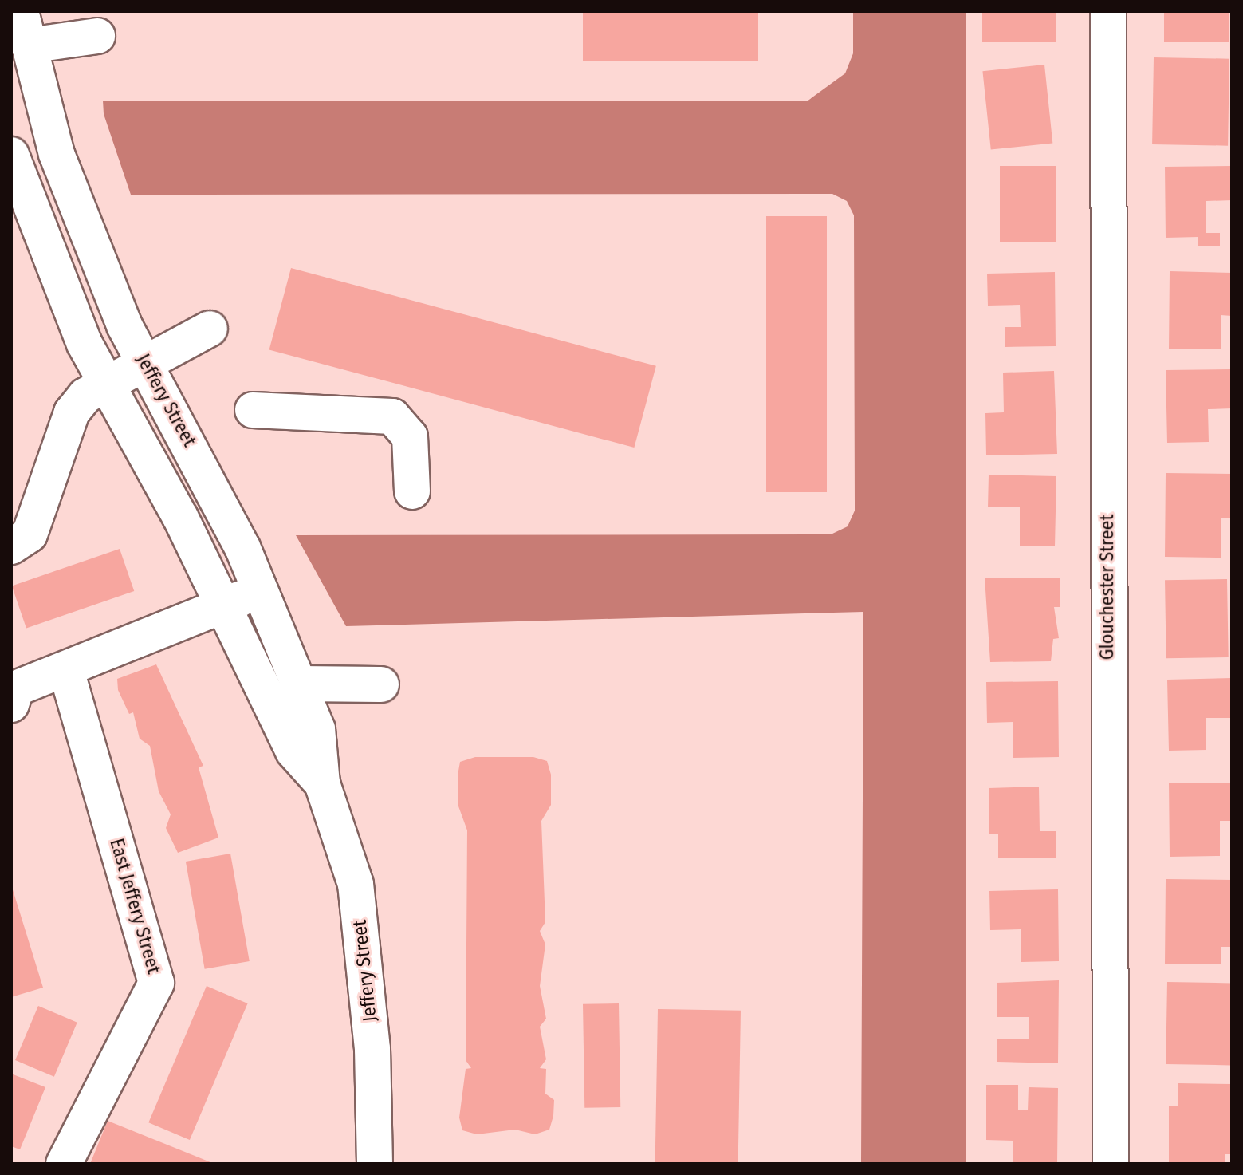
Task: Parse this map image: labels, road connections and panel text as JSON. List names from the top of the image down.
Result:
{
  "streets": {
    "street": ["Jeffery Street", "Glouchester Street", "East Jeffery Street"]
  }
}
